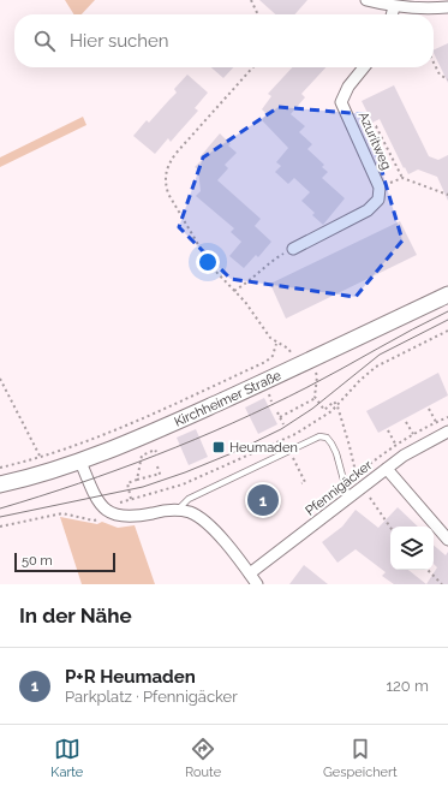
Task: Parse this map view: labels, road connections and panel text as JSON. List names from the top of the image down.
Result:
{
  "streets": {
    "main road": ["Kirchheimer Straße"],
    "street": ["Azuritweg", "Pfennigäcker"]
  },
  "places": {
    "transit": ["Heumaden"]
  },
  "scale_bar": "50 m",
  "page": {
    "search": "Hier suchen",
    "pins": "1",
    "scale": "50 m",
    "heading": "In der Nähe",
    "list": [
      {
        "mark": "1",
        "name": "P+R Heumaden",
        "note": "Parkplatz · Pfennigäcker",
        "value": "120 m"
      }
    ],
    "nav": ["Karte", "Route", "Gespeichert"]
  }
}
